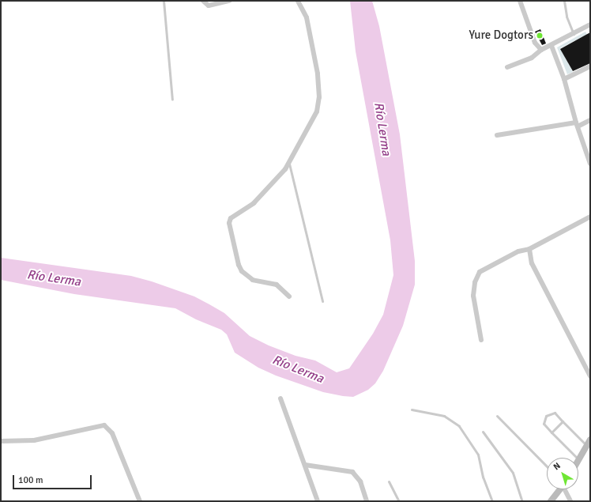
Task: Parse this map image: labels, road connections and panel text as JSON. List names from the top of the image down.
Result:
{
  "water": ["Río Lerma"],
  "places": ["Yure Dogtors"],
  "scale_bar": "100 m",
  "north": "top left"
}
